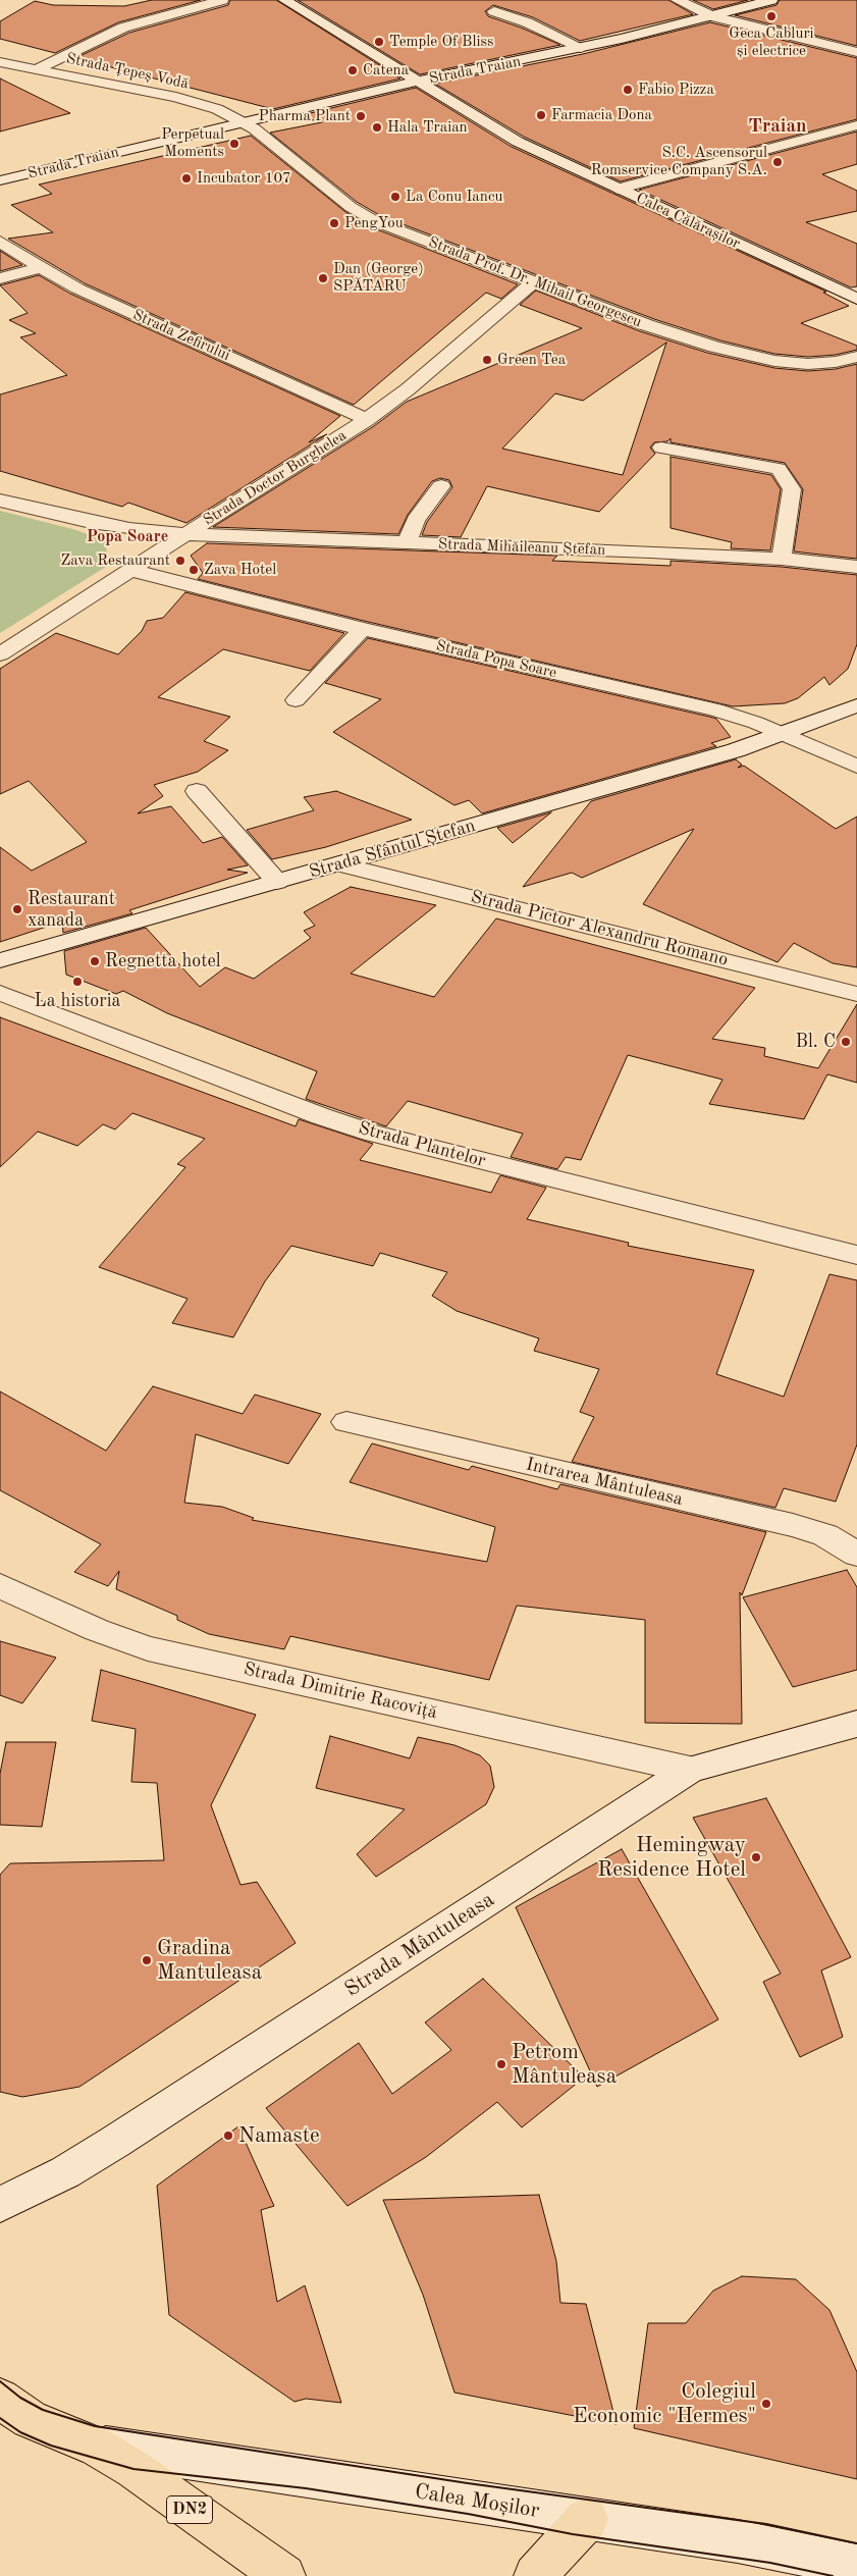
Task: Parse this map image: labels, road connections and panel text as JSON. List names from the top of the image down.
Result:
{
  "streets": {
    "main road": ["DN2"],
    "street": [
      "Strada Traian",
      "Strada Țepeș Vodă",
      "Calea Călărașilor",
      "Strada Prof. Dr. Mihail Georgescu",
      "Strada Zefirului",
      "Strada Doctor Burghelea",
      "Strada Mihăileanu Ștefan",
      "Strada Popa Soare",
      "Strada Sfântul Ștefan",
      "Strada Pictor Alexandru Romano",
      "Strada Plantelor",
      "Intrarea Mântuleasa",
      "Strada Dimitrie Racoviță",
      "Strada Mântuleasa",
      "Calea Moșilor"
    ]
  },
  "crossings": [
    ["Strada Traian", "Strada Țepeș Vodă"],
    ["Strada Traian", "Calea Călărașilor"],
    ["Strada Traian", "Strada Prof. Dr. Mihail Georgescu"],
    ["Strada Țepeș Vodă", "Strada Prof. Dr. Mihail Georgescu"],
    ["Strada Prof. Dr. Mihail Georgescu", "Strada Doctor Burghelea"],
    ["Strada Zefirului", "Strada Doctor Burghelea"],
    ["Strada Doctor Burghelea", "Strada Mihăileanu Ștefan"],
    ["Strada Doctor Burghelea", "Strada Popa Soare"],
    ["Strada Popa Soare", "Strada Sfântul Ștefan"],
    ["Strada Sfântul Ștefan", "Strada Pictor Alexandru Romano"],
    ["Strada Dimitrie Racoviță", "Strada Mântuleasa"],
    ["Calea Moșilor", "DN2"]
  ],
  "districts": ["Traian", "Popa Soare"],
  "places": [
    "Geca Cabluri și electrice",
    "Temple Of Bliss",
    "Catena",
    "Fabio Pizza",
    "Farmacia Dona",
    "Pharma Plant",
    "Hala Traian",
    "Perpetual Moments",
    "S.C. Ascensorul Romservice Company S.A.",
    "Incubator 107",
    "La Conu Iancu",
    "PengYou",
    "Dan (George) SPĂTARU",
    "Green Tea",
    "Zava Restaurant",
    "Zava Hotel",
    "Restaurant xanada",
    "Regnetta hotel",
    "La historia",
    "Bl. C",
    "Hemingway Residence Hotel",
    "Gradina Mantuleasa",
    "Petrom Mântuleasa",
    "Namaste",
    "Colegiul Economic \"Hermes\""
  ]
}
